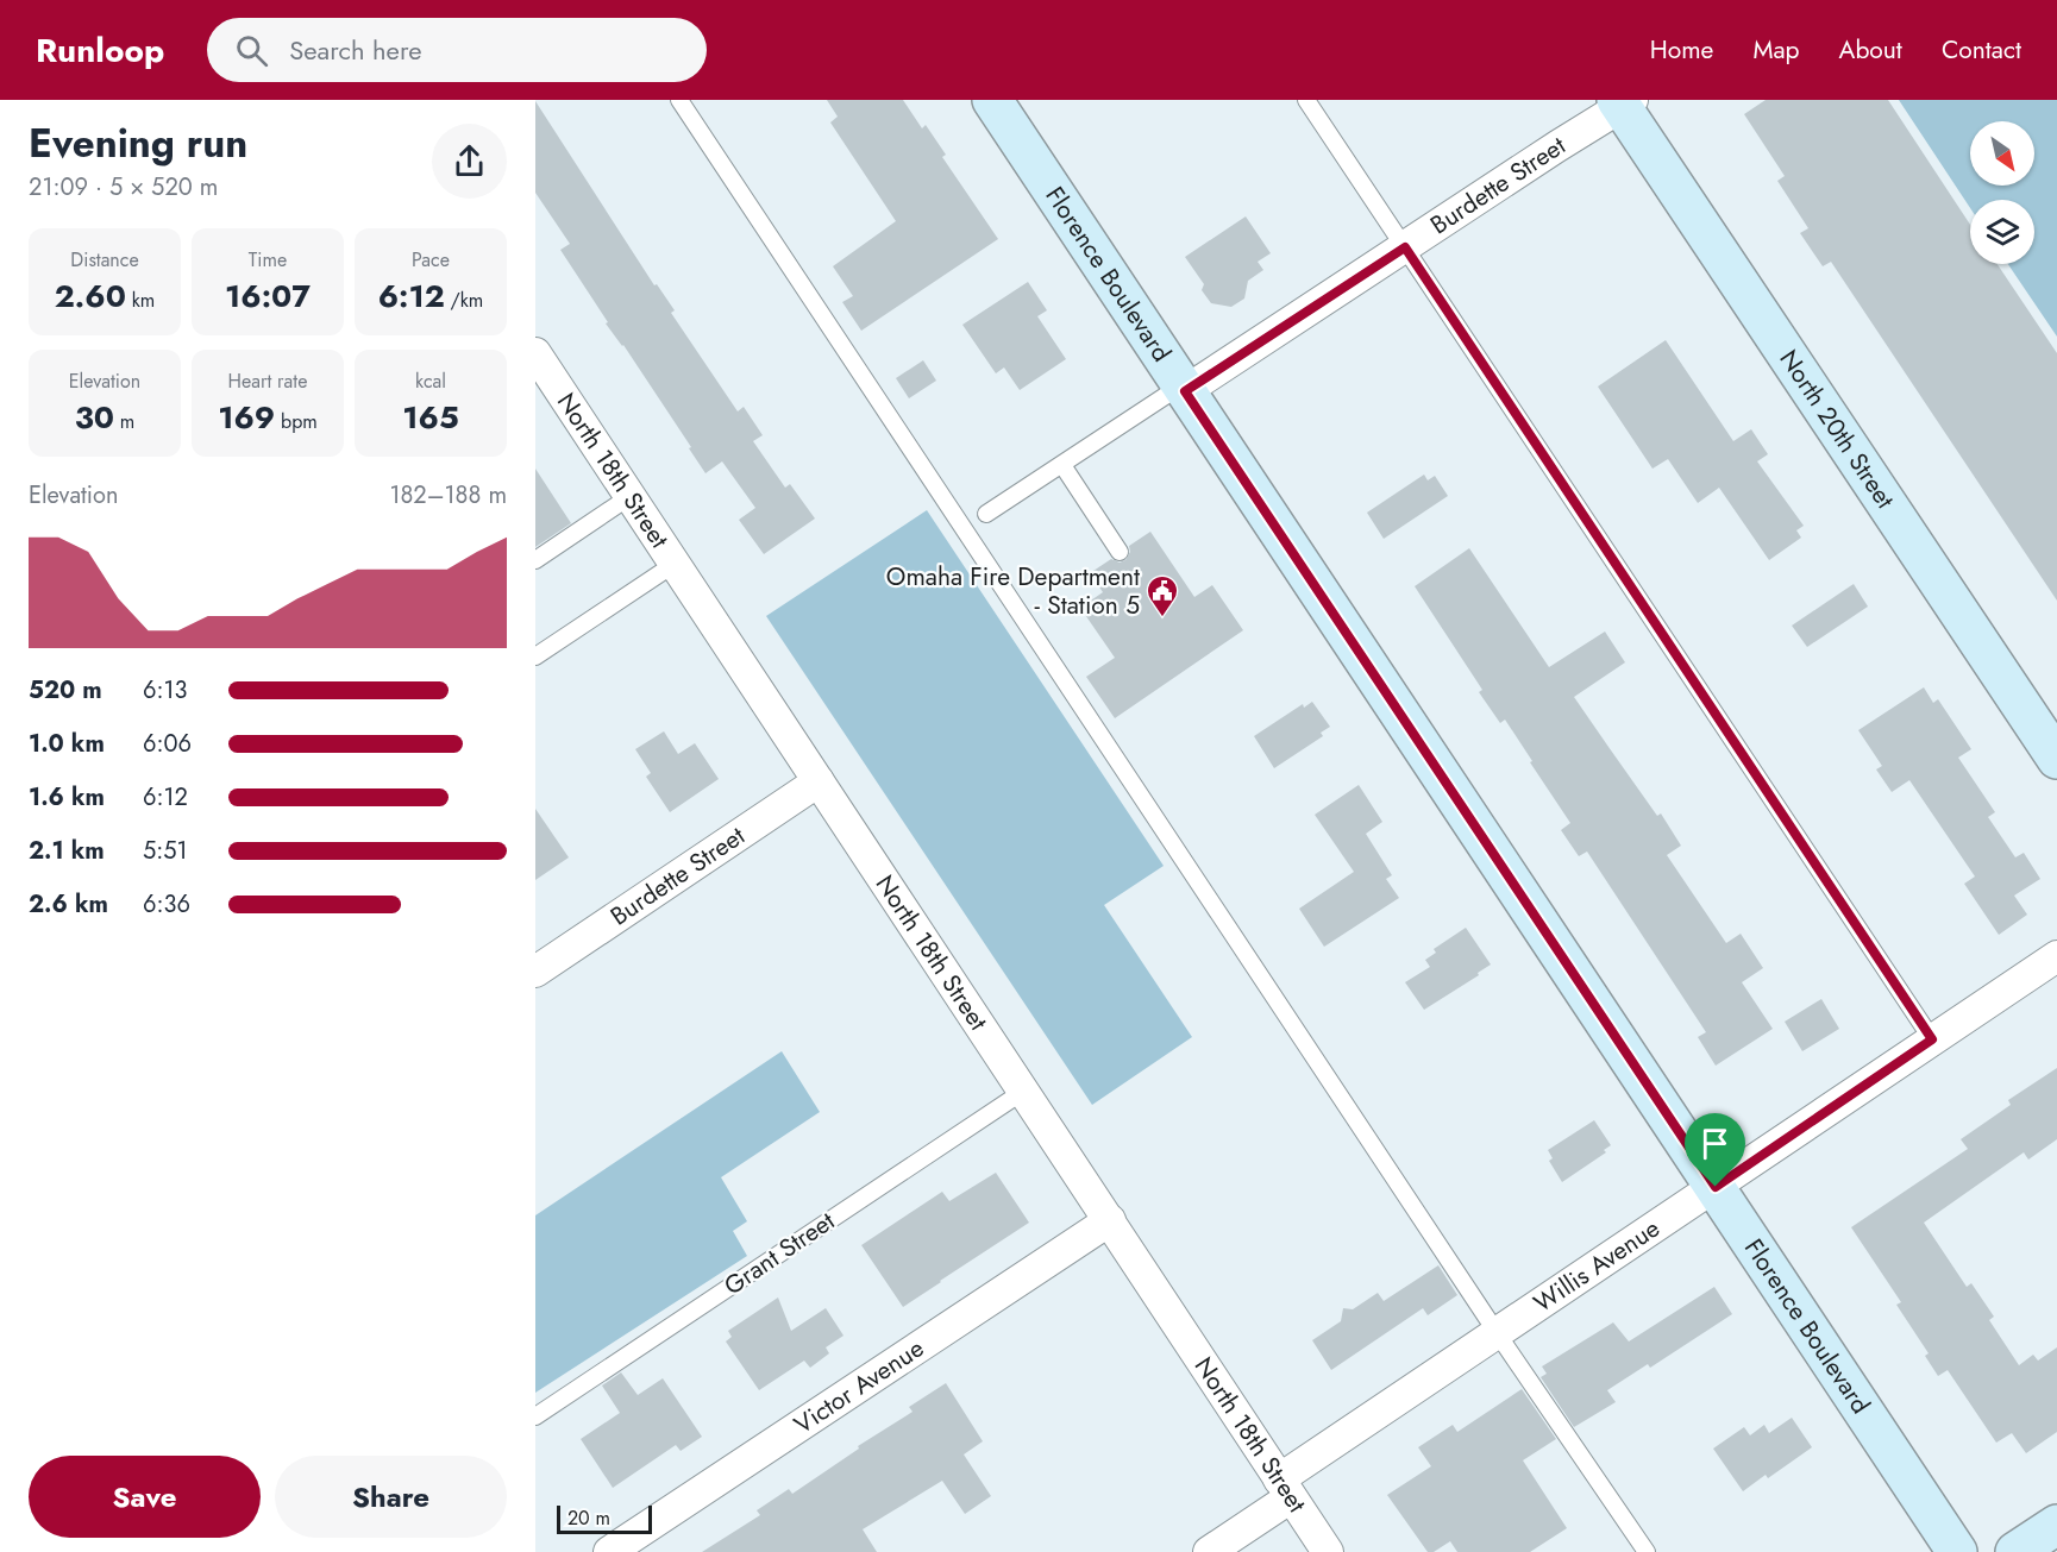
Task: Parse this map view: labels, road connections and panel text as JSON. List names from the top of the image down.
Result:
{
  "streets": {
    "street": [
      "Burdette Street",
      "Florence Boulevard",
      "North 20th Street",
      "North 18th Street",
      "Willis Avenue",
      "Victor Avenue"
    ],
    "lane": ["Grant Street"]
  },
  "crossings": [
    ["Burdette Street", "Florence Boulevard"],
    ["Burdette Street", "North 20th Street"],
    ["Burdette Street", "North 18th Street"],
    ["Florence Boulevard", "Willis Avenue"],
    ["North 18th Street", "Grant Street"],
    ["North 18th Street", "Willis Avenue"],
    ["North 18th Street", "Victor Avenue"]
  ],
  "places": {
    "public building": ["Omaha Fire Department - Station 5"]
  },
  "scale_bar": "20 m",
  "north": "bottom right",
  "page": {
    "header": "Runloop",
    "search": "Search here",
    "nav": [
      "Home",
      "Map",
      "About",
      "Contact"
    ],
    "heading": ["Evening run", "21:09 · 5 × 520 m"],
    "stats": [
      ["Distance", "2.60 km"],
      ["Time", "16:07"],
      ["Pace", "6:12 /km"],
      ["Elevation", "30 m"],
      ["Heart rate", "169 bpm"],
      ["kcal", "165"]
    ],
    "chart": ["Elevation", "182–188 m"],
    "list": [
      {
        "name": "520 m",
        "note": "6:13"
      },
      {
        "name": "1.0 km",
        "note": "6:06"
      },
      {
        "name": "1.6 km",
        "note": "6:12"
      },
      {
        "name": "2.1 km",
        "note": "5:51"
      },
      {
        "name": "2.6 km",
        "note": "6:36"
      }
    ],
    "buttons": ["Save", "Share"],
    "scale": "20 m"
  }
}
